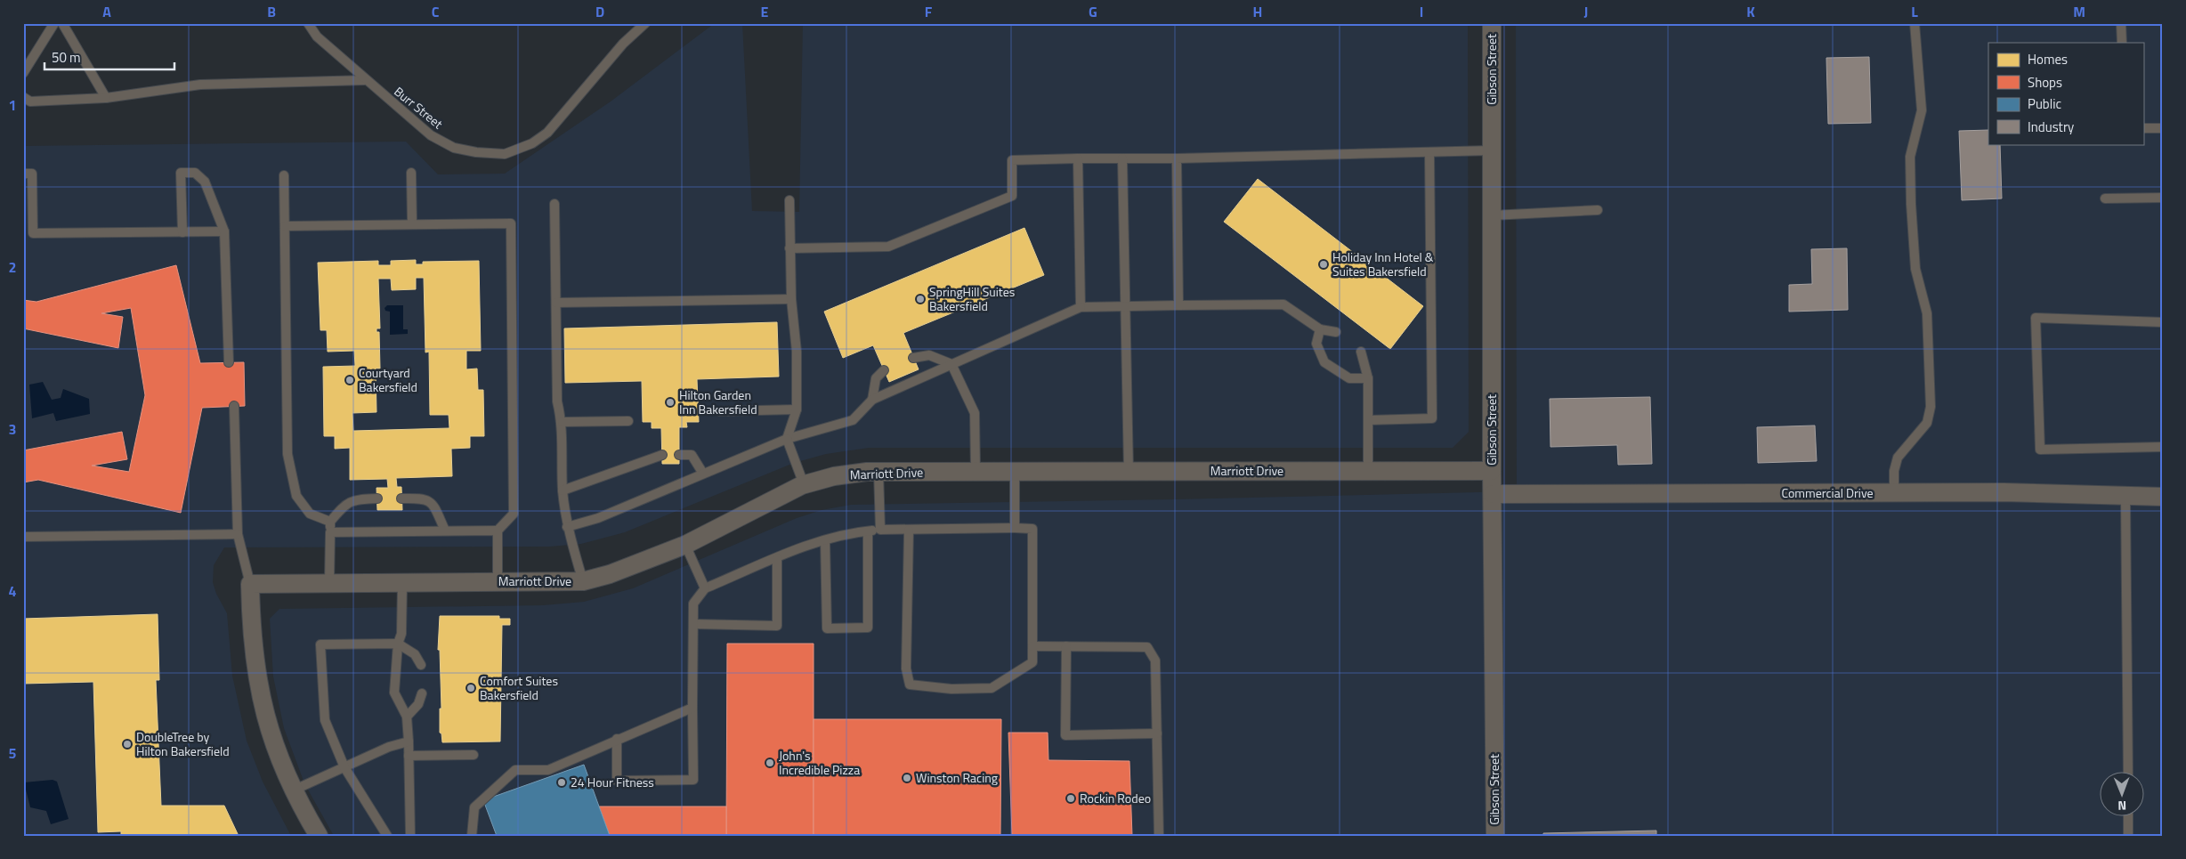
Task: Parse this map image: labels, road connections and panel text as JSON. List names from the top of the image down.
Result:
{
  "streets": {
    "street": ["Gibson Street", "Marriott Drive", "Commercial Drive"],
    "lane": ["Burr Street"]
  },
  "crossings": [
    ["Gibson Street", "Marriott Drive"],
    ["Gibson Street", "Commercial Drive"]
  ],
  "places": [
    "Holiday Inn Hotel & Suites Bakersfield",
    "SpringHill Suites Bakersfield",
    "Courtyard Bakersfield",
    "Hilton Garden Inn Bakersfield",
    "Comfort Suites Bakersfield",
    "DoubleTree by Hilton Bakersfield",
    "John's Incredible Pizza",
    "Winston Racing",
    "24 Hour Fitness",
    "Rockin Rodeo"
  ],
  "legend": [
    "Homes",
    "Shops",
    "Public",
    "Industry"
  ],
  "scale_bar": "50 m",
  "north": "bottom",
  "grid": {
    "columns": [
      "A",
      "B",
      "C",
      "D",
      "E",
      "F",
      "G",
      "H",
      "I",
      "J",
      "K",
      "L",
      "M"
    ],
    "rows": [
      "1",
      "2",
      "3",
      "4",
      "5"
    ]
  }
}
